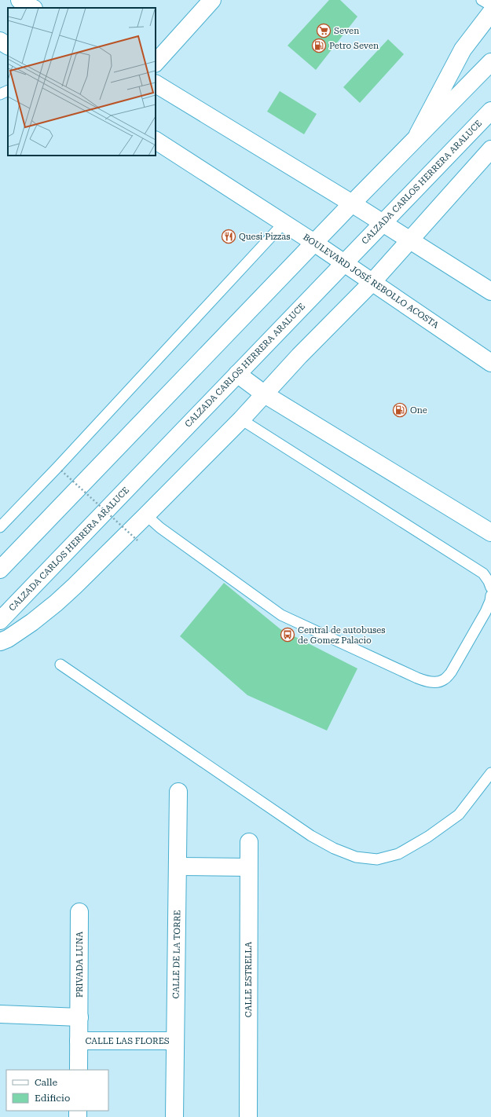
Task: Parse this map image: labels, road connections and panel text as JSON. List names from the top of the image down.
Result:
{
  "streets": {
    "street": [
      "CALZADA CARLOS HERRERA ARALUCE",
      "BOULEVARD JOSÉ REBOLLO ACOSTA",
      "CALLE DE LA TORRE",
      "PRIVADA LUNA",
      "CALLE ESTRELLA",
      "CALLE LAS FLORES"
    ]
  },
  "crossings": [
    ["CALZADA CARLOS HERRERA ARALUCE", "BOULEVARD JOSÉ REBOLLO ACOSTA"],
    ["CALLE DE LA TORRE", "CALLE LAS FLORES"],
    ["PRIVADA LUNA", "CALLE LAS FLORES"]
  ],
  "places": {
    "supermarket": ["Seven"],
    "fuel station": ["Petro Seven", "One"],
    "restaurant": ["Quesi Pizzas"],
    "bus stop": ["Central de autobuses de Gomez Palacio"]
  },
  "legend": ["Calle", "Edificio"]
}
